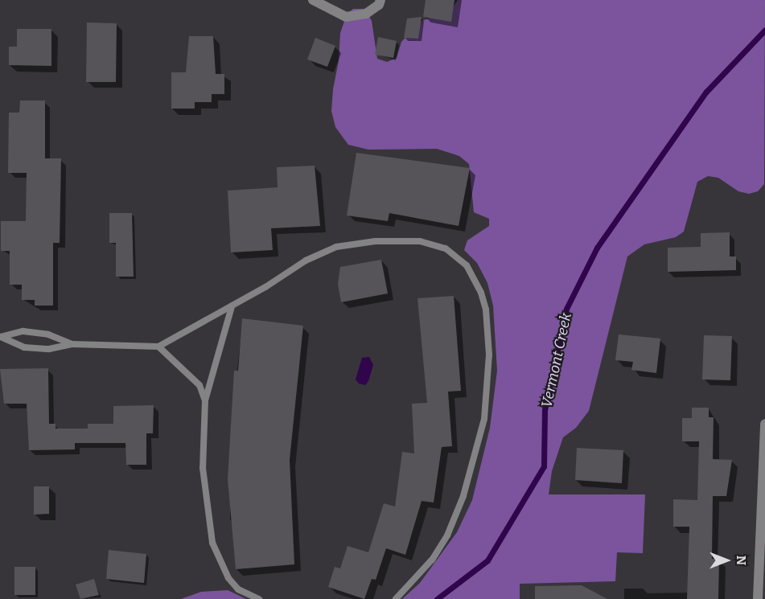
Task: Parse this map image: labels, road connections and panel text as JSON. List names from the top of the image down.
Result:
{
  "water": ["Vermont Creek"],
  "north": "right"
}
